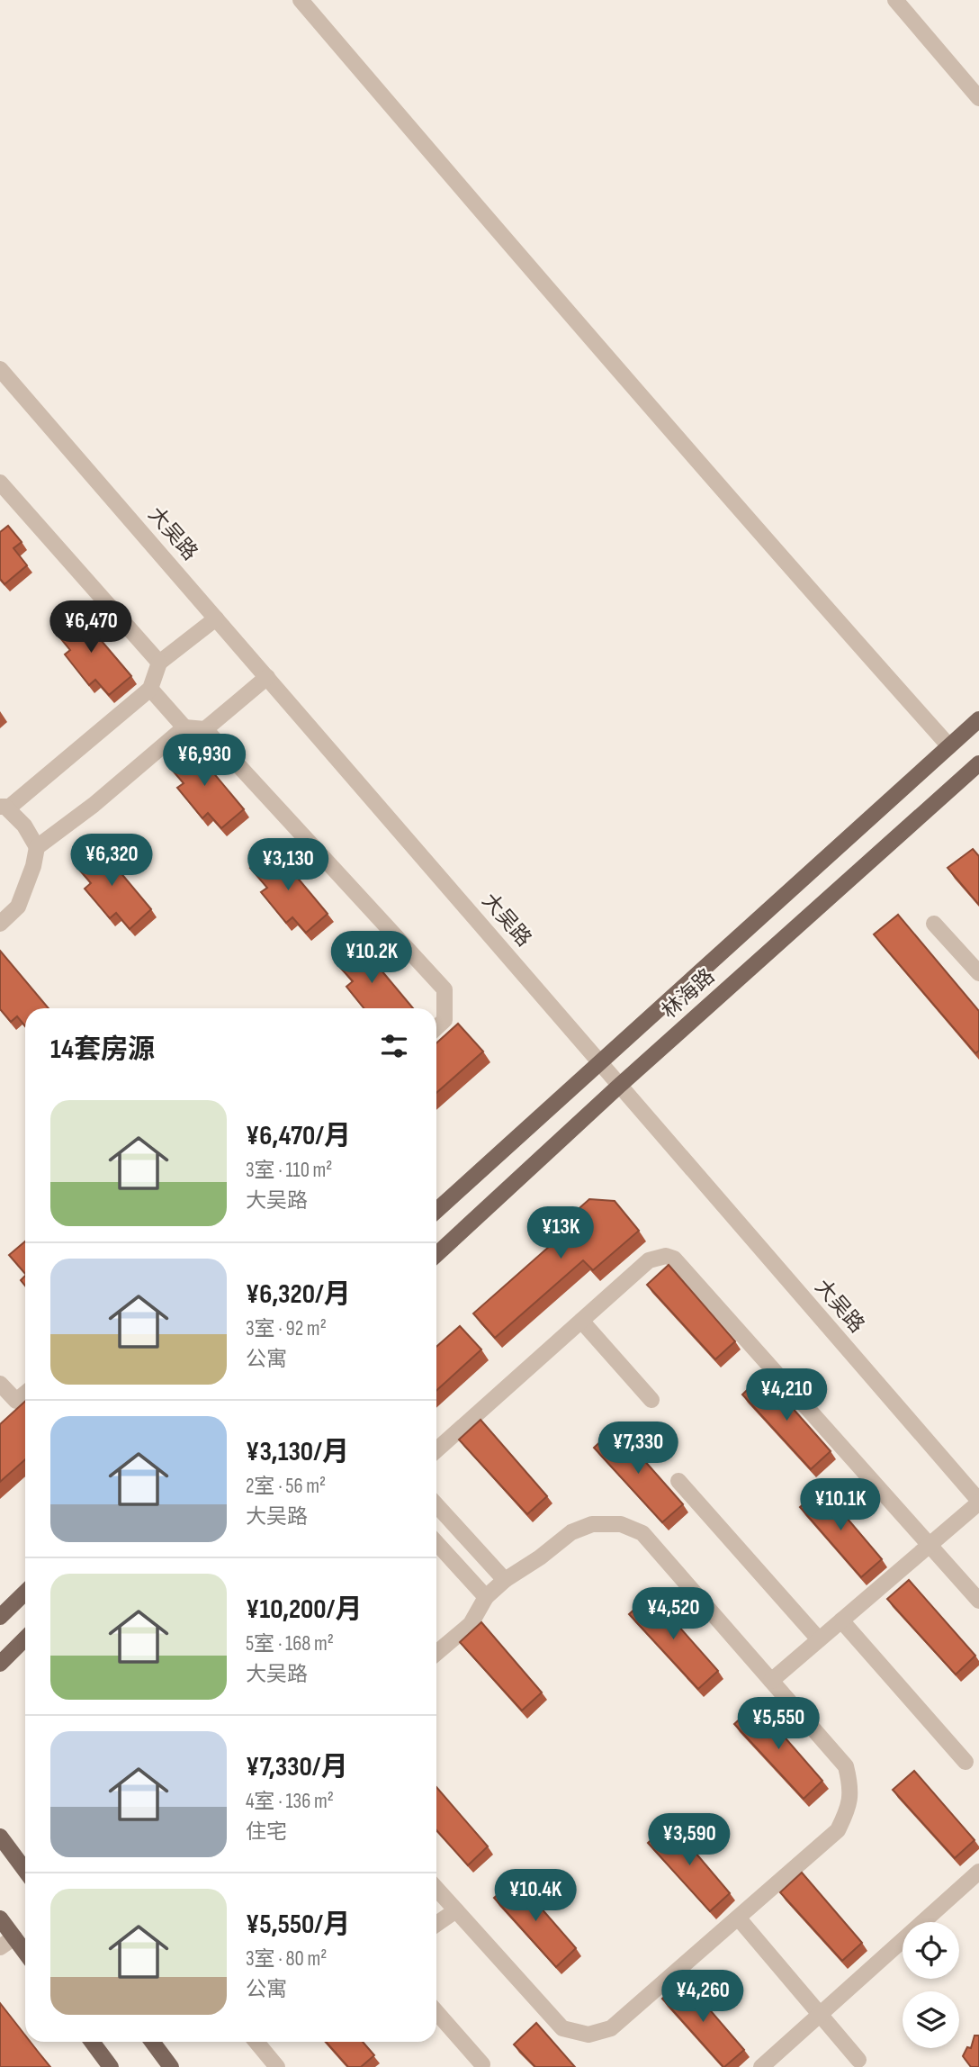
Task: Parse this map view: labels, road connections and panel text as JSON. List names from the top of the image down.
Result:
{
  "streets": {
    "main road": ["林海路"],
    "street": ["大吴路"]
  },
  "crossings": [
    ["大吴路", "林海路"]
  ],
  "page": {
    "price": [
      "¥6,470",
      "¥6,930",
      "¥6,320",
      "¥3,130",
      "¥10.2K",
      "¥13K",
      "¥4,210",
      "¥7,330",
      "¥10.1K",
      "¥4,520",
      "¥5,550",
      "¥3,590",
      "¥10.4K",
      "¥4,260"
    ],
    "heading": "14套房源",
    "list": [
      {
        "name": "¥6,470/月",
        "note": "3室 · 110 m² · 大吴路"
      },
      {
        "name": "¥6,320/月",
        "note": "3室 · 92 m² · 公寓"
      },
      {
        "name": "¥3,130/月",
        "note": "2室 · 56 m² · 大吴路"
      },
      {
        "name": "¥10,200/月",
        "note": "5室 · 168 m² · 大吴路"
      },
      {
        "name": "¥7,330/月",
        "note": "4室 · 136 m² · 住宅"
      },
      {
        "name": "¥5,550/月",
        "note": "3室 · 80 m² · 公寓"
      }
    ]
  }
}
